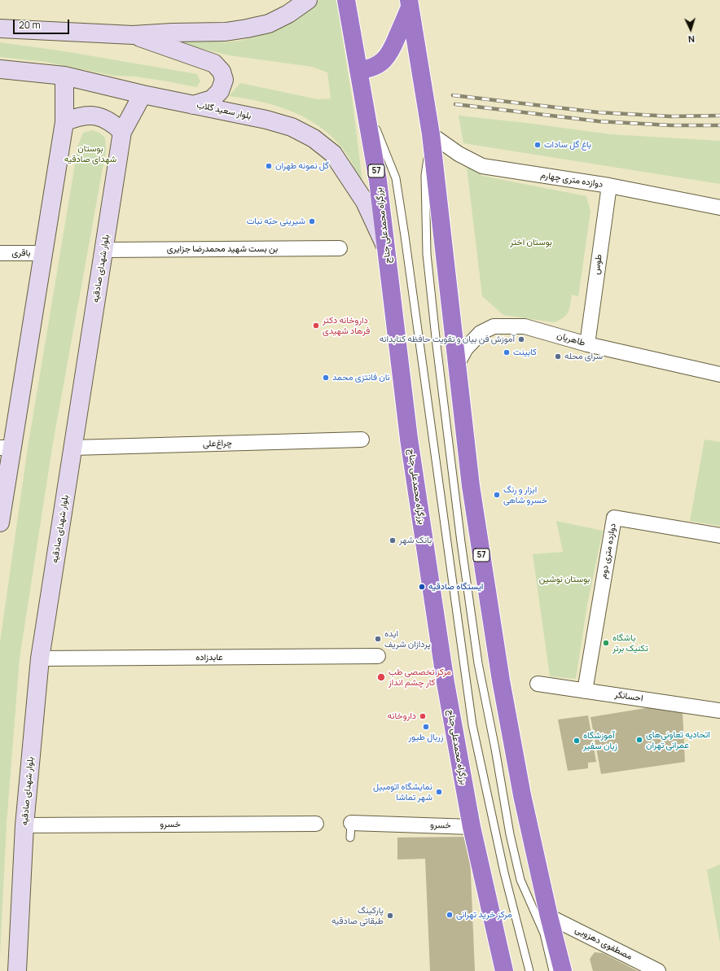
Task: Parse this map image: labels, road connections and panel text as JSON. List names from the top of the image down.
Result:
{
  "streets": {
    "highway": ["57", "بزرگراه محمدعلی جناح"],
    "street": [
      "بلوار سعید گلاب",
      "دوازده متری چهارم",
      "بن بست شهید محمدرضا جزایری",
      "باقری",
      "طوس",
      "بلوار شهدای صادقیه",
      "طاهریان",
      "چراغ‌علی",
      "دوازده متری دوم",
      "عابدزاده",
      "احسانگر",
      "خسرو",
      "مصطفوی دهزویی"
    ]
  },
  "crossings": [
    ["بلوار سعید گلاب", "بزرگراه محمدعلی جناح"],
    ["بلوار سعید گلاب", "بلوار شهدای صادقیه"],
    ["57", "دوازده متری چهارم"],
    ["57", "طاهریان"],
    ["57", "مصطفوی دهزویی"],
    ["دوازده متری چهارم", "طوس"],
    ["بزرگراه محمدعلی جناح", "خسرو"],
    ["بن بست شهید محمدرضا جزایری", "بلوار شهدای صادقیه"],
    ["طوس", "طاهریان"],
    ["بلوار شهدای صادقیه", "چراغ‌علی"],
    ["بلوار شهدای صادقیه", "عابدزاده"],
    ["بلوار شهدای صادقیه", "خسرو"],
    ["دوازده متری دوم", "احسانگر"]
  ],
  "parks": ["بوستان شهدای صادقیه", "بوستان اختر", "بوستان نوشین"],
  "places": [
    "باغ گل سادات",
    "گل نمونه طهران",
    "شیرینی حبّه نبات",
    "داروخانه دکتر فرهاد شهیدی",
    "آموزش فن بیان و تقویت حافظه کتابدانه",
    "کابینت",
    "سرای محله",
    "نان فانتزی محمد",
    "ابزار و رنگ خسرو شاهی",
    "بانک شهر",
    "ایستگاه صادقیه",
    "ایده پردازان شریف",
    "باشگاه تکنیک برتر",
    "مرکز تخصصی طب کار چشم انداز",
    "داروخانه",
    "زربال طیور",
    "اتحادیه تعاونی‌های عمرانی تهران",
    "آموزشگاه زبان سفیر",
    "نمایشگاه اتومبیل شهر تماشا",
    "مرکز خرید تهرانی",
    "پارکینگ طبقاتی صادقیه"
  ],
  "scale_bar": "20 m",
  "north": "bottom"
}
